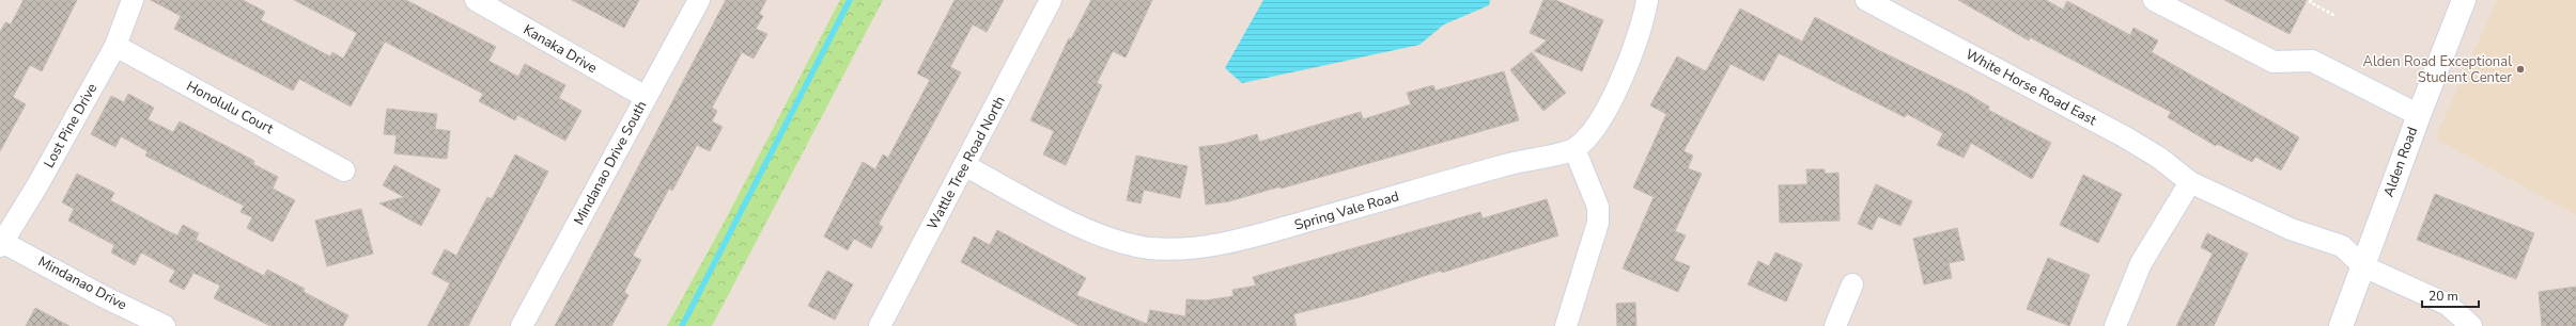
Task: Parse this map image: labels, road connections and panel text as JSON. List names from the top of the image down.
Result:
{
  "streets": {
    "street": [
      "Kanaka Drive",
      "White Horse Road East",
      "Honolulu Court",
      "Lost Pine Drive",
      "Alden Road",
      "Mindanao Drive South",
      "Wattle Tree Road North",
      "Spring Vale Road",
      "Mindanao Drive"
    ]
  },
  "crossings": [
    ["Kanaka Drive", "Mindanao Drive South"],
    ["White Horse Road East", "Alden Road"],
    ["Honolulu Court", "Lost Pine Drive"],
    ["Lost Pine Drive", "Mindanao Drive"],
    ["Wattle Tree Road North", "Spring Vale Road"]
  ],
  "places": ["Alden Road Exceptional Student Center"],
  "scale_bar": "20 m"
}
